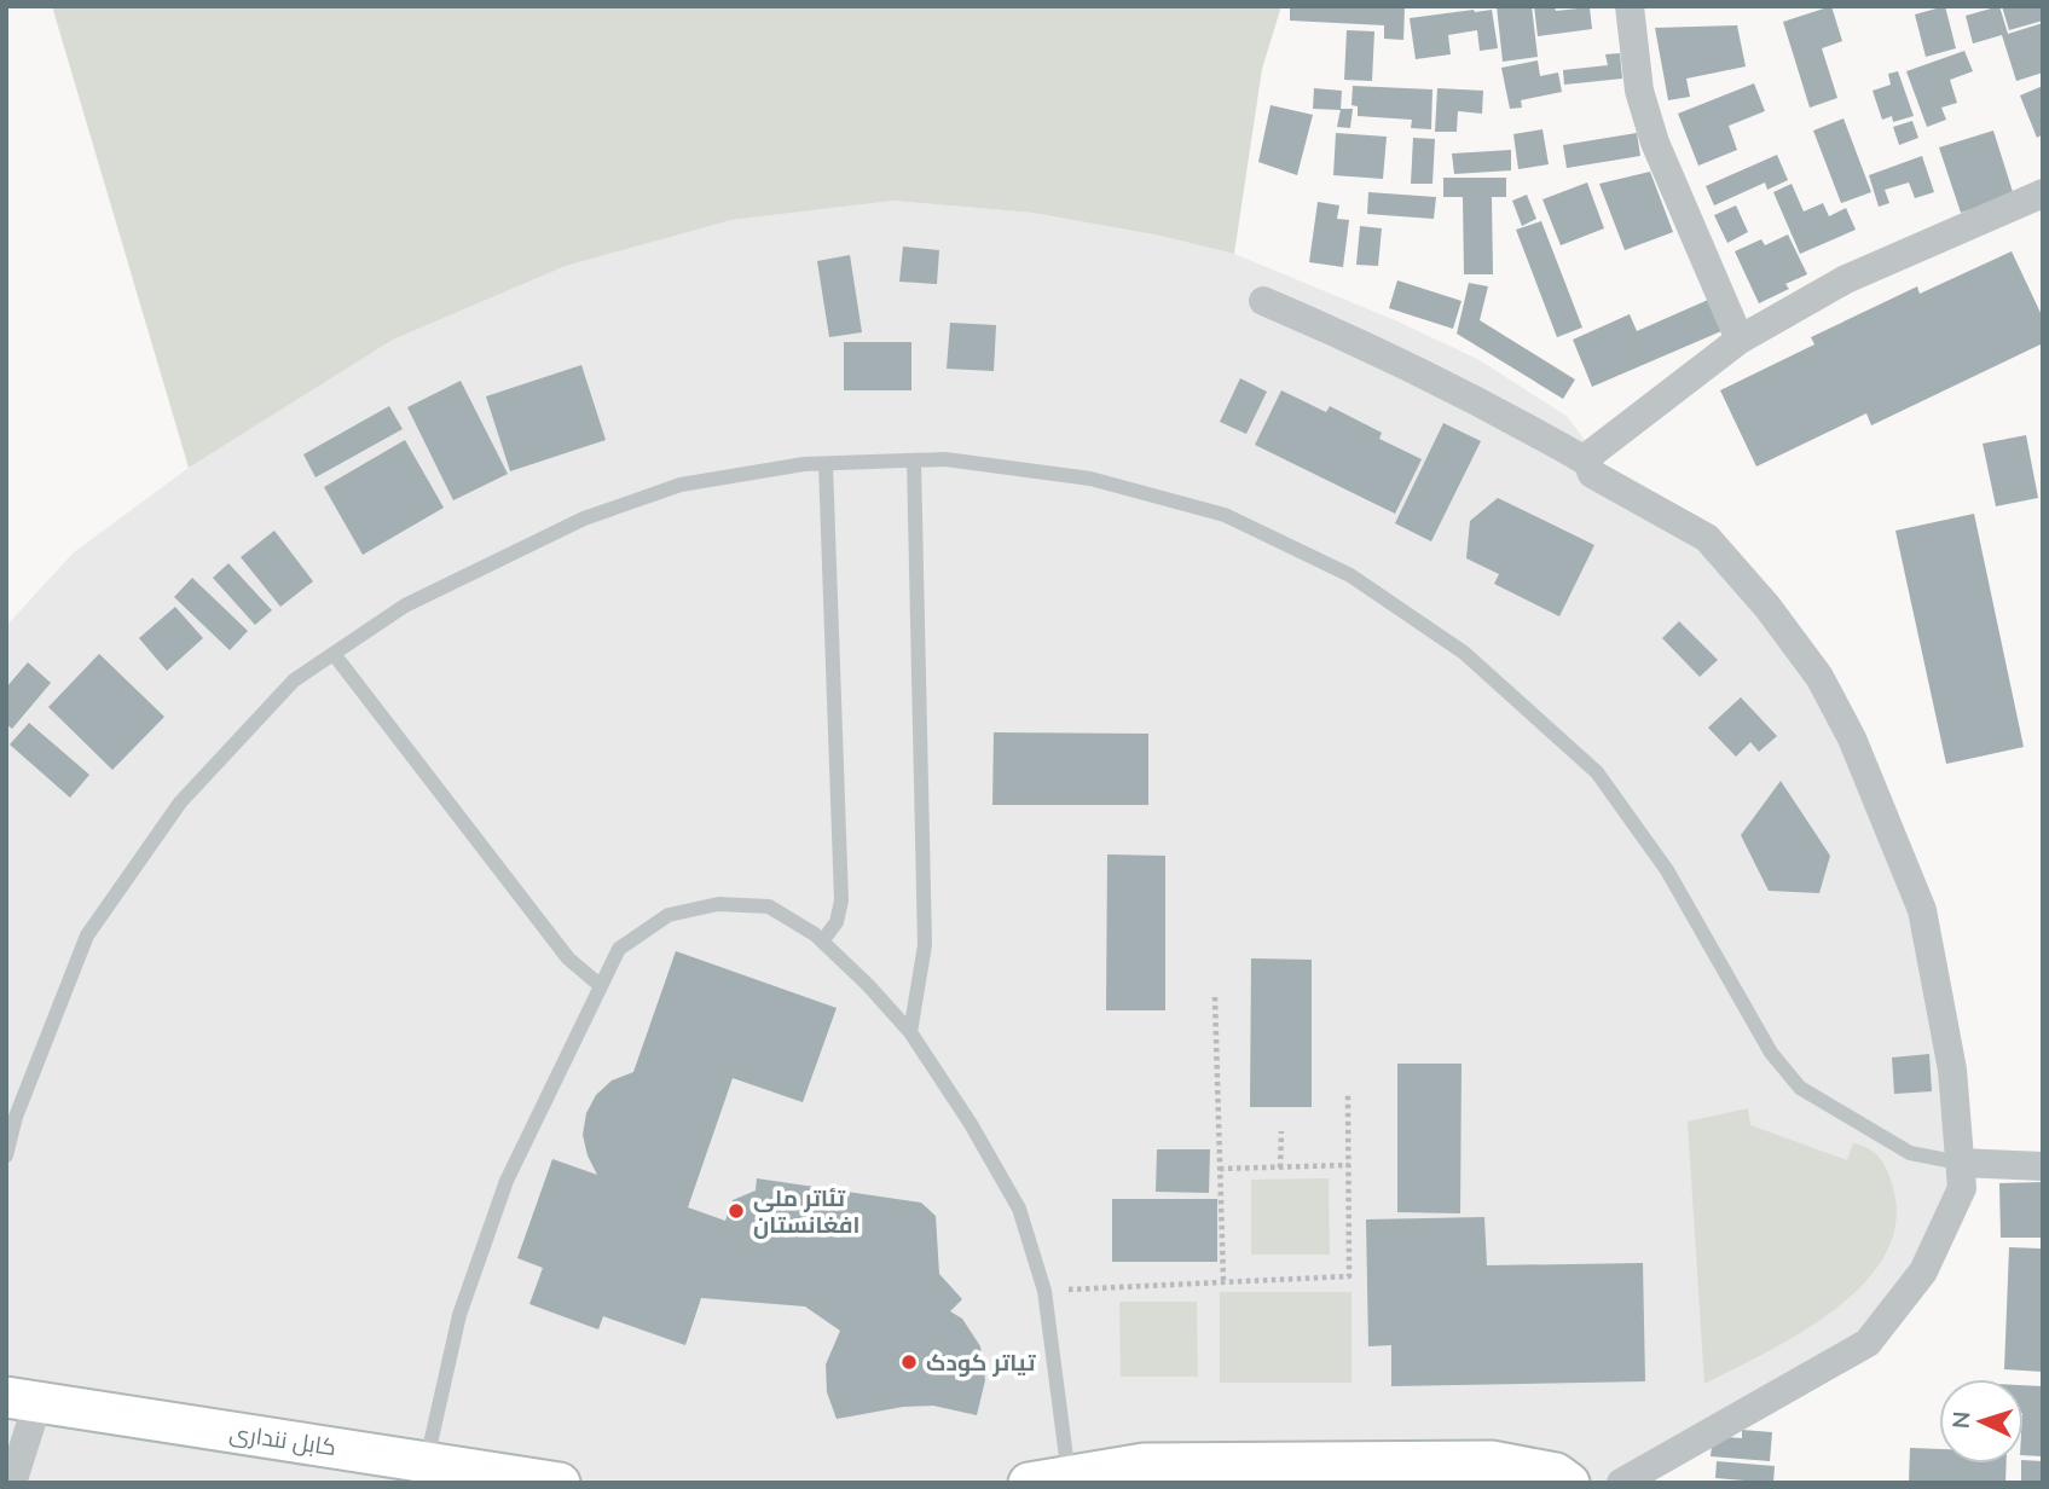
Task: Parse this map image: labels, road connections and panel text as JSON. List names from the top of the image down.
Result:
{
  "streets": {
    "street": ["کابل ننداری"]
  },
  "places": ["تئاتر ملی افغانستان", "تیاتر کودک"],
  "north": "left"
}
